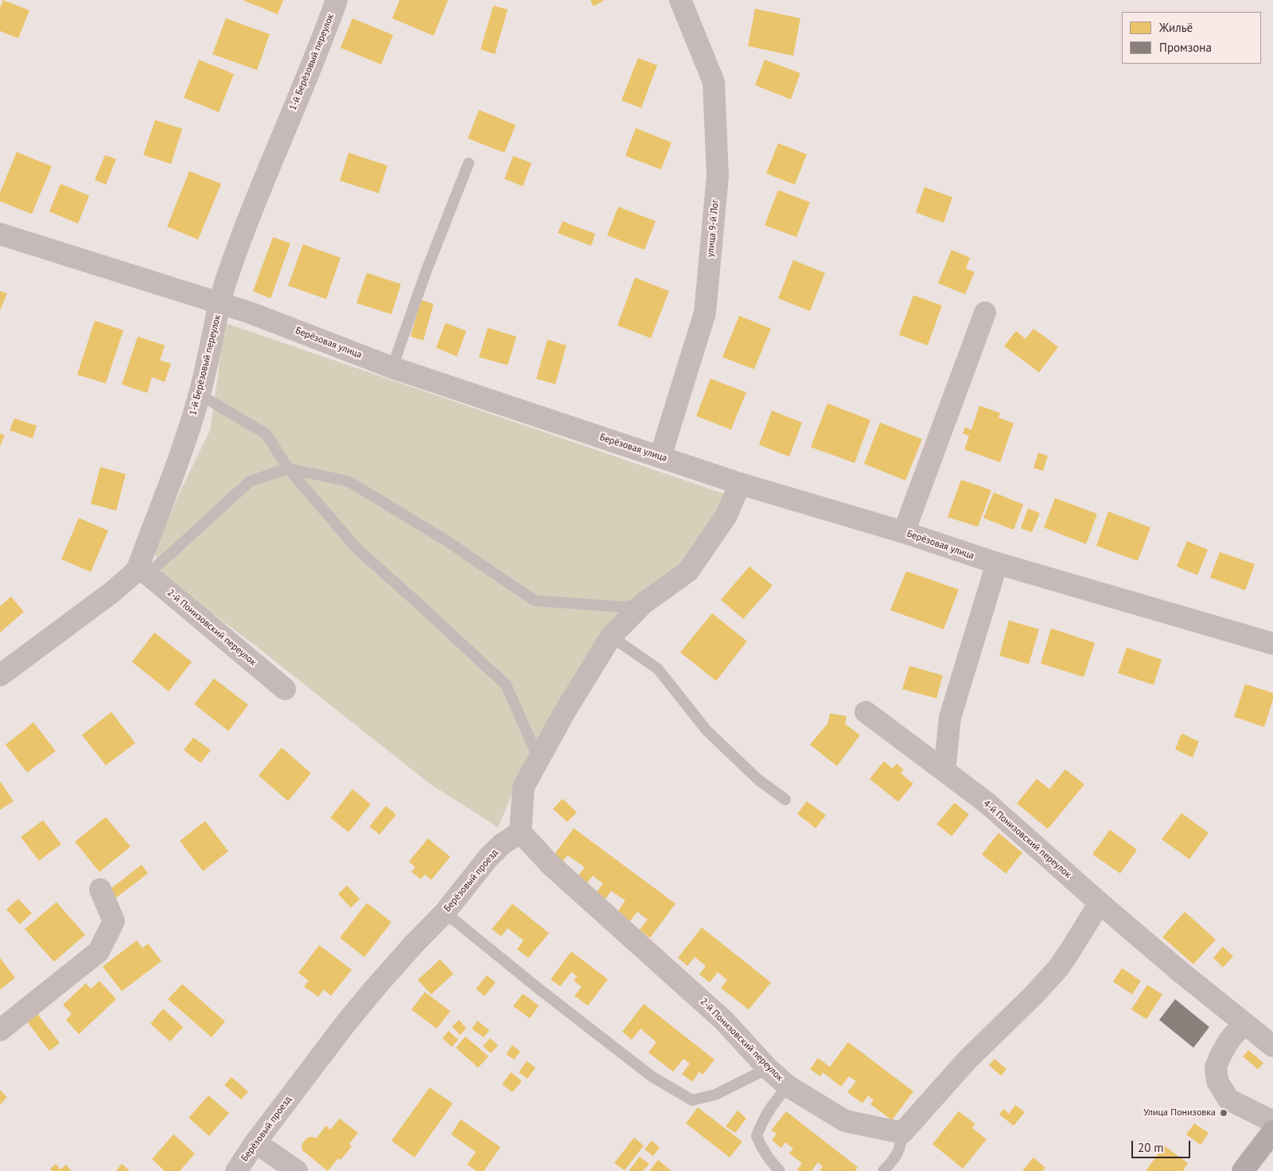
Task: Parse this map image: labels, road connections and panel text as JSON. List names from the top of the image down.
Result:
{
  "streets": {
    "street": [
      "1-й Берёзовый переулок",
      "улица 9-й Лог",
      "Берёзовая улица",
      "2-й Понизовский переулок",
      "4-й Понизовский переулок",
      "Берёзовый проезд"
    ]
  },
  "crossings": [
    ["1-й Берёзовый переулок", "Берёзовая улица"],
    ["1-й Берёзовый переулок", "2-й Понизовский переулок"],
    ["улица 9-й Лог", "Берёзовая улица"],
    ["2-й Понизовский переулок", "Берёзовый проезд"]
  ],
  "places": ["Улица Понизовка"],
  "legend": ["Жильё", "Промзона"],
  "scale_bar": "20 m"
}
